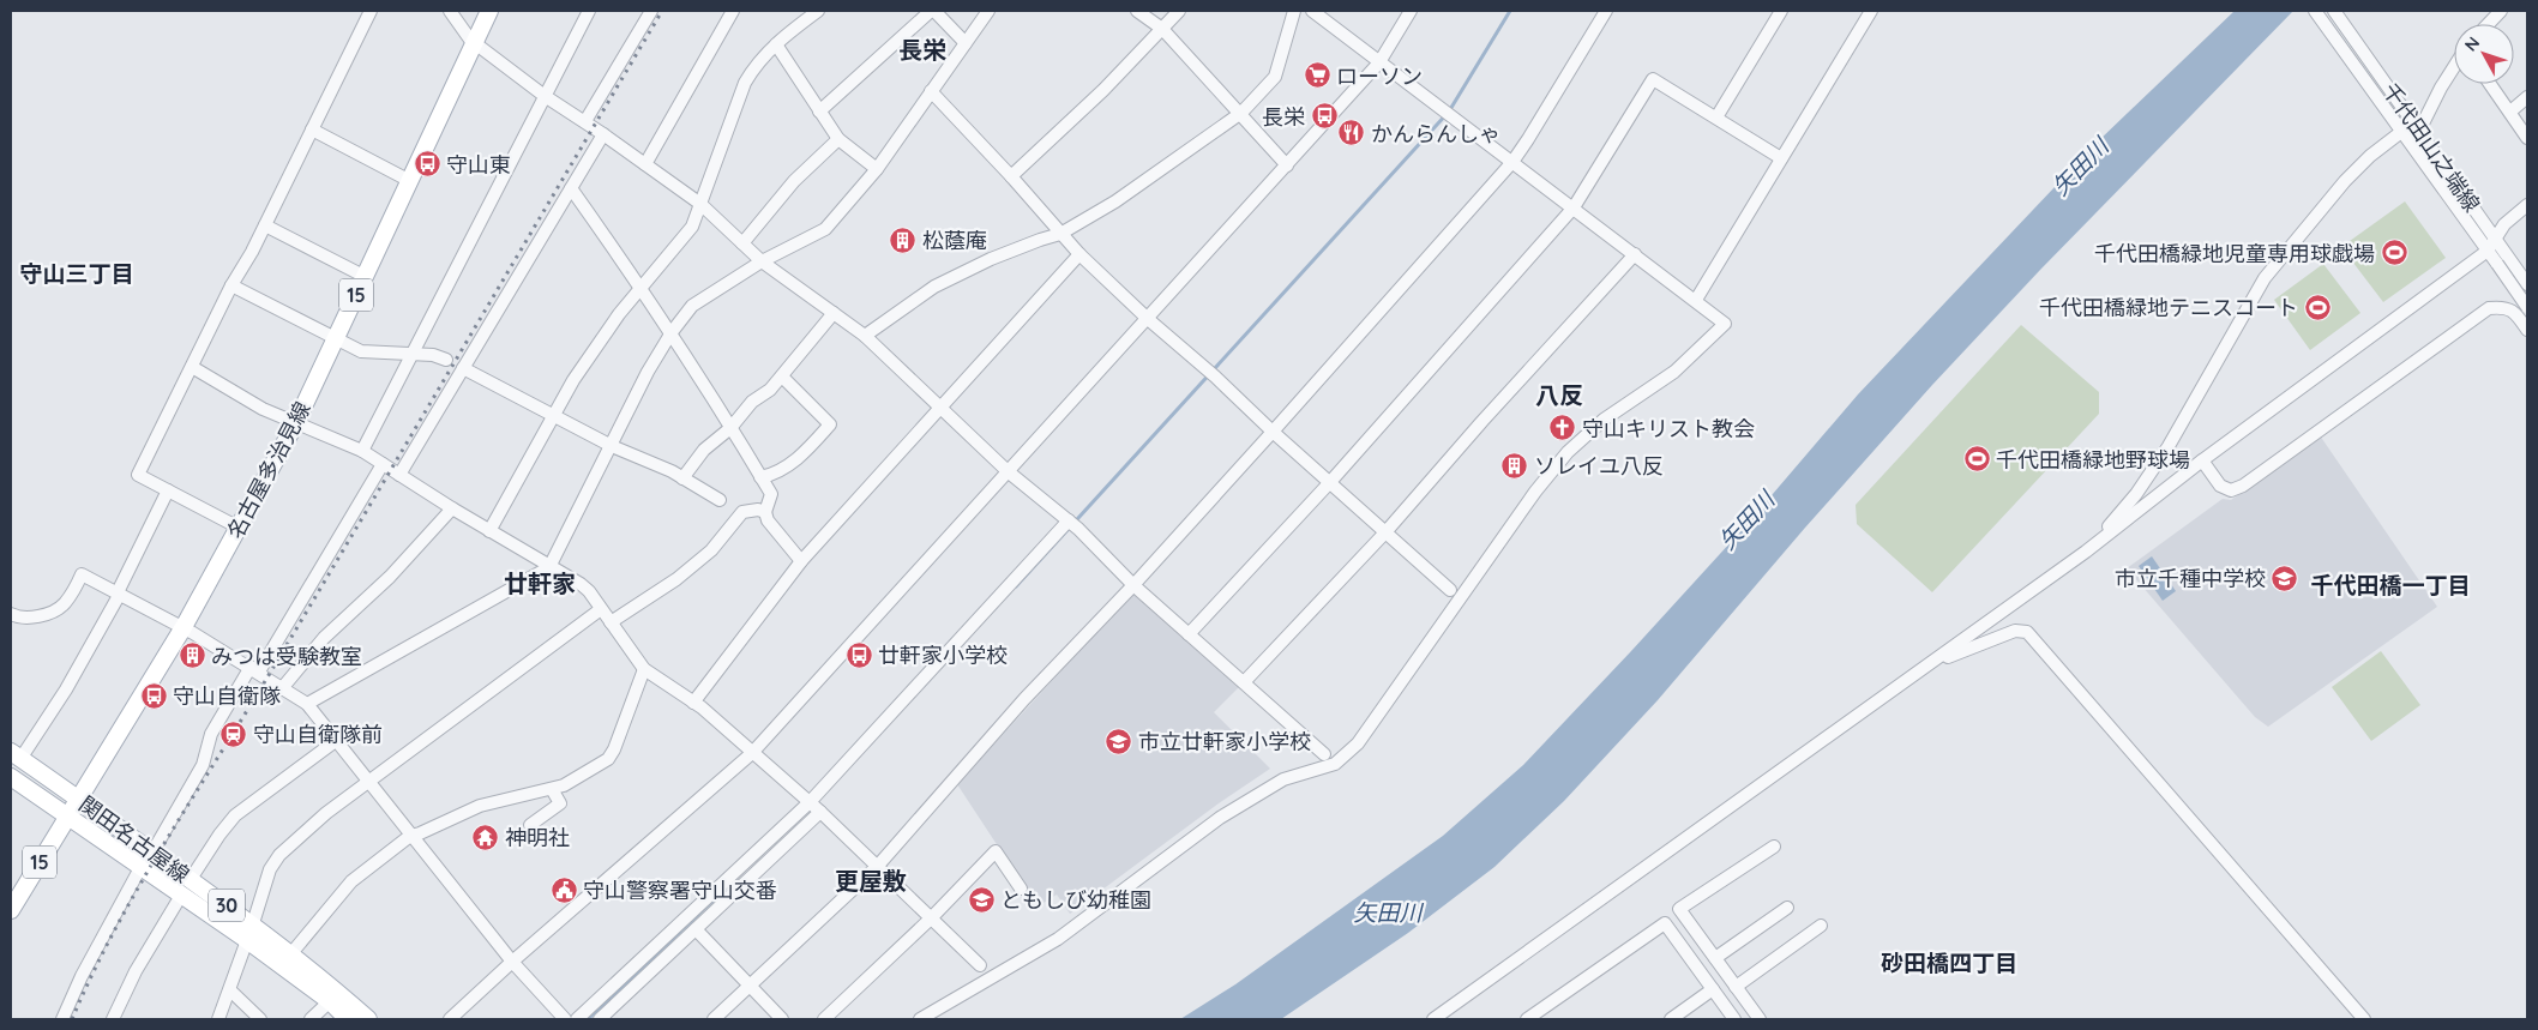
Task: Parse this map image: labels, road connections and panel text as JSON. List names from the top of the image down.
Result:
{
  "streets": {
    "main road": [
      "15",
      "名古屋多治見線",
      "関田名古屋線",
      "30"
    ],
    "street": ["千代田山之端線"]
  },
  "crossings": [
    ["名古屋多治見線", "関田名古屋線"]
  ],
  "districts": [
    "長栄",
    "守山三丁目",
    "八反",
    "廿軒家",
    "千代田橋一丁目",
    "更屋敷",
    "砂田橋四丁目"
  ],
  "water": ["矢田川"],
  "places": {
    "supermarket": ["ローソン"],
    "bus stop": [
      "長栄",
      "守山東",
      "廿軒家小学校",
      "守山自衛隊"
    ],
    "restaurant": ["かんらんしゃ"],
    "building": ["松蔭庵", "ソレイユ八反", "みつは受験教室"],
    "sports": ["千代田橋緑地児童専用球戯場", "千代田橋緑地テニスコート", "千代田橋緑地野球場"],
    "church": ["守山キリスト教会"],
    "school or university": ["市立千種中学校", "市立廿軒家小学校", "ともしび幼稚園"],
    "station": ["守山自衛隊前"],
    "temple": ["神明社"],
    "public building": ["守山警察署守山交番"]
  },
  "north": "top left"
}
